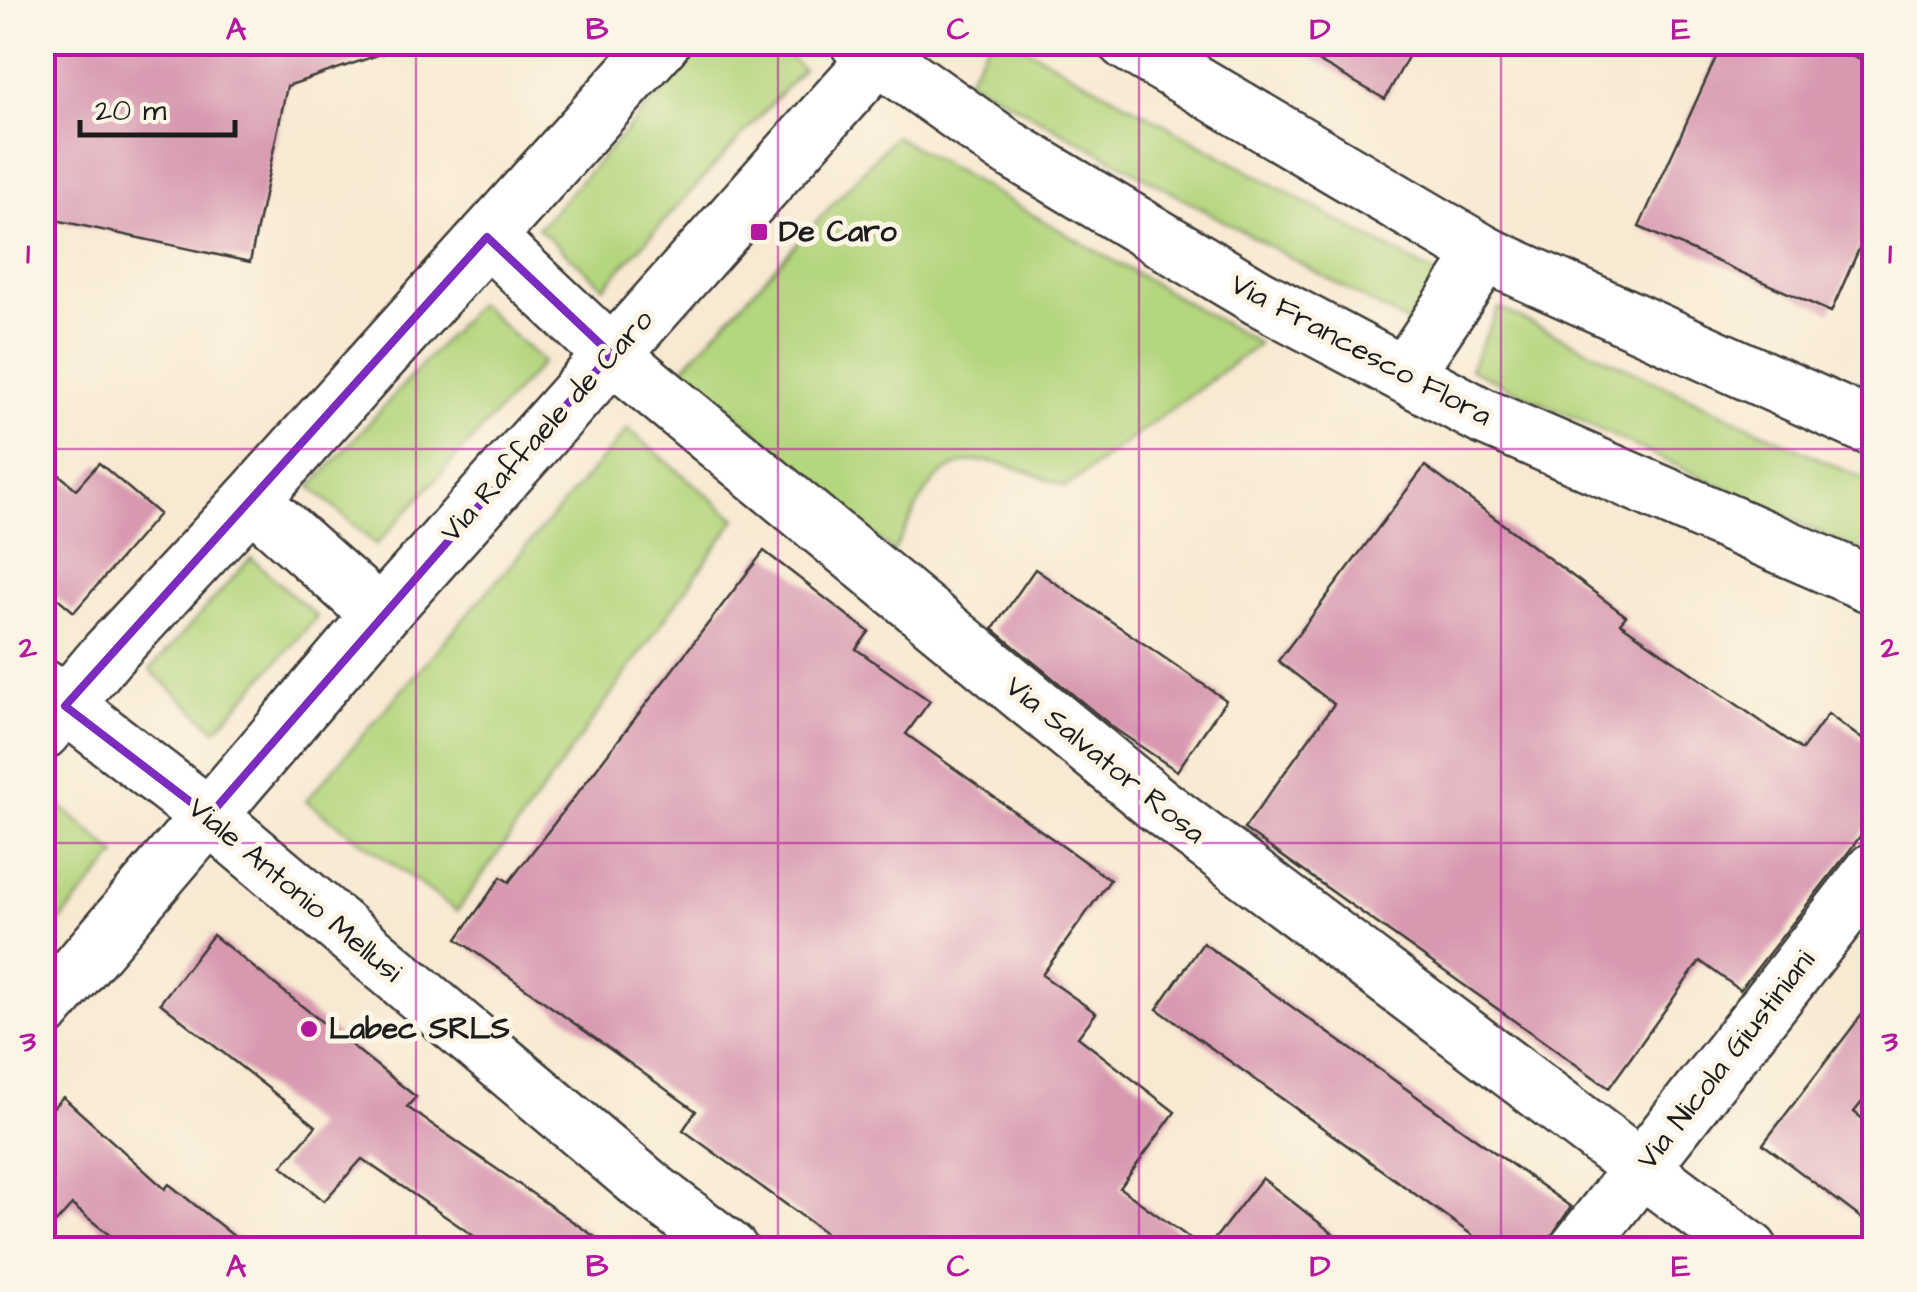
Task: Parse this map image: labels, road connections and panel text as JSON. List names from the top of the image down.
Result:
{
  "streets": {
    "street": [
      "Via Francesco Flora",
      "Via Raffaele de Caro",
      "Via Salvator Rosa",
      "Viale Antonio Mellusi",
      "Via Nicola Giustiniani"
    ]
  },
  "crossings": [
    ["Via Francesco Flora", "Via Raffaele de Caro"],
    ["Via Raffaele de Caro", "Via Salvator Rosa"],
    ["Via Raffaele de Caro", "Viale Antonio Mellusi"],
    ["Via Salvator Rosa", "Via Nicola Giustiniani"]
  ],
  "places": {
    "transit": ["De Caro"],
    "other": ["Labec SRLS"]
  },
  "scale_bar": "20 m",
  "grid": {
    "columns": [
      "A",
      "B",
      "C",
      "D",
      "E"
    ],
    "rows": ["1", "2", "3"]
  }
}
